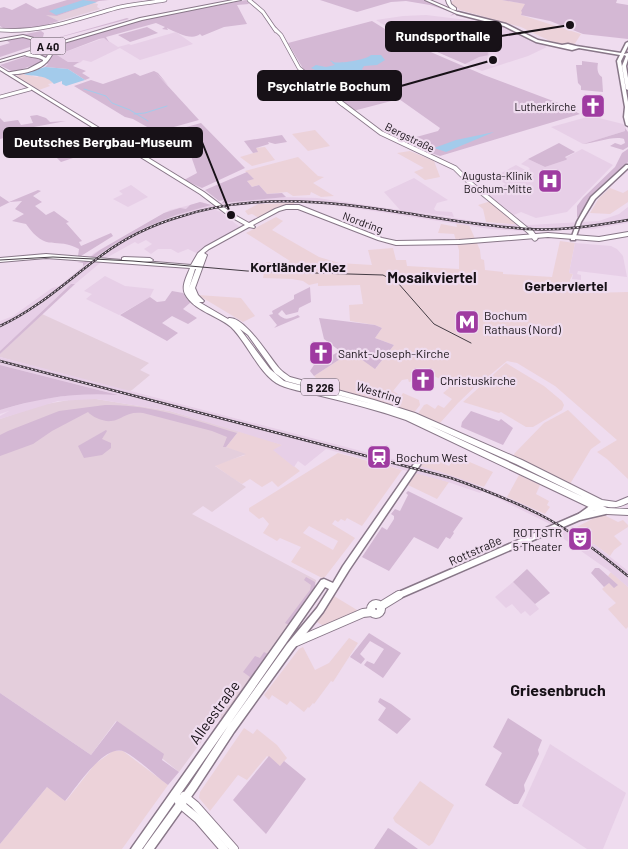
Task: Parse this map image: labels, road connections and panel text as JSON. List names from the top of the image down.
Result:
{
  "streets": {
    "highway": ["A 40"],
    "main road": [
      "Nordring",
      "B 226",
      "Westring",
      "Alleestraße"
    ],
    "street": ["Bergstraße", "Rottstraße"]
  },
  "crossings": [
    ["Bergstraße", "Nordring"],
    ["Nordring", "Westring"],
    ["B 226", "Westring"],
    ["B 226", "Rottstraße"],
    ["Westring", "Rottstraße"],
    ["Rottstraße", "Alleestraße"]
  ],
  "districts": [
    "Kortländer Kiez",
    "Mosaikviertel",
    "Gerberviertel",
    "Griesenbruch"
  ],
  "places": {
    "other": ["Rundsporthalle", "Psychiatrie Bochum", "Deutsches Bergbau-Museum"],
    "church": ["Lutherkirche", "Sankt-Joseph-Kirche", "Christuskirche"],
    "hospital": ["Augusta-Klinik Bochum-Mitte"],
    "metro station": ["Bochum Rathaus (Nord)"],
    "station": ["Bochum West"],
    "theatre": ["ROTTSTR 5 Theater"]
  }
}
